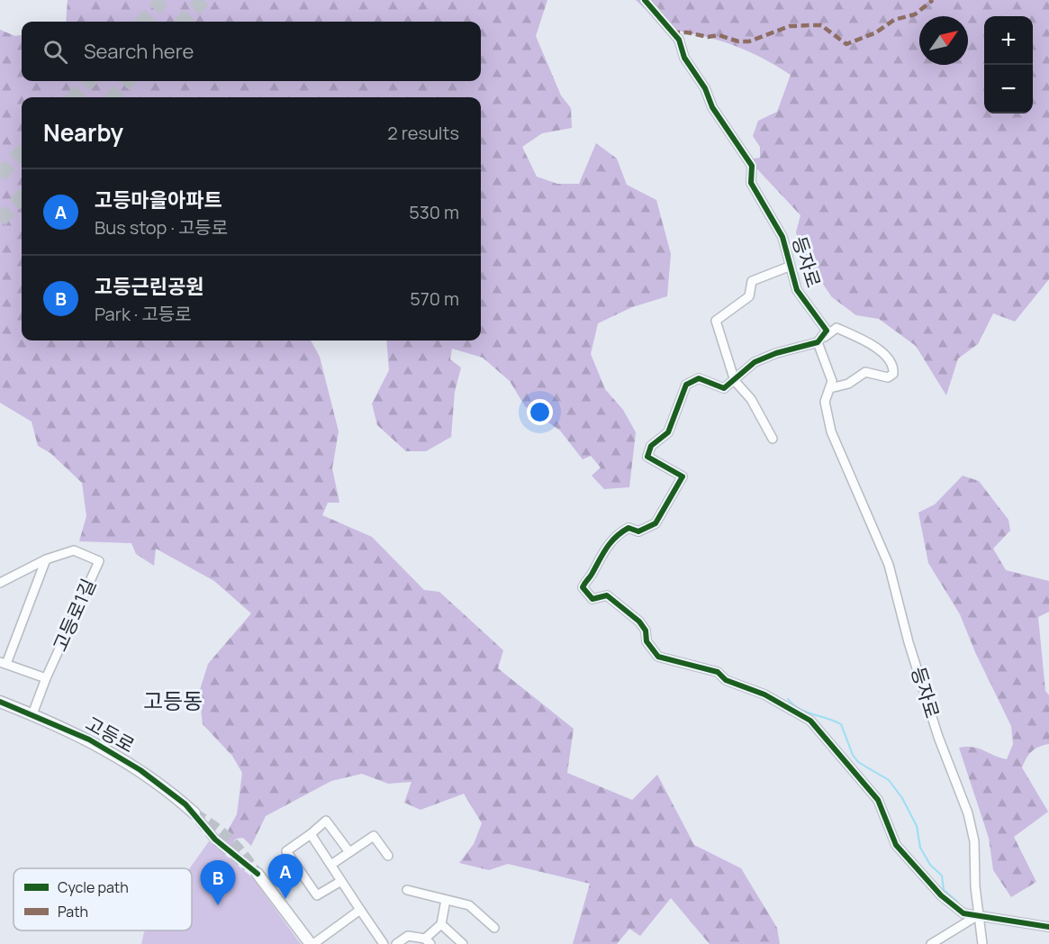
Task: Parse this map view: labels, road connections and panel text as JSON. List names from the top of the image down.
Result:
{
  "streets": {
    "street": ["등자로", "고등로1길", "고등로"]
  },
  "crossings": [
    ["고등로1길", "고등로"]
  ],
  "districts": ["고등동"],
  "legend": ["Cycle path", "Path"],
  "north": "top right",
  "page": {
    "map_buttons": ["+", "−"],
    "search": "Search here",
    "heading": ["Nearby", "2 results"],
    "list": [
      {
        "mark": "A",
        "name": "고등마을아파트",
        "note": "Bus stop · 고등로",
        "value": "530 m"
      },
      {
        "mark": "B",
        "name": "고등근린공원",
        "note": "Park · 고등로",
        "value": "570 m"
      }
    ],
    "pins": ["A", "B"]
  }
}
